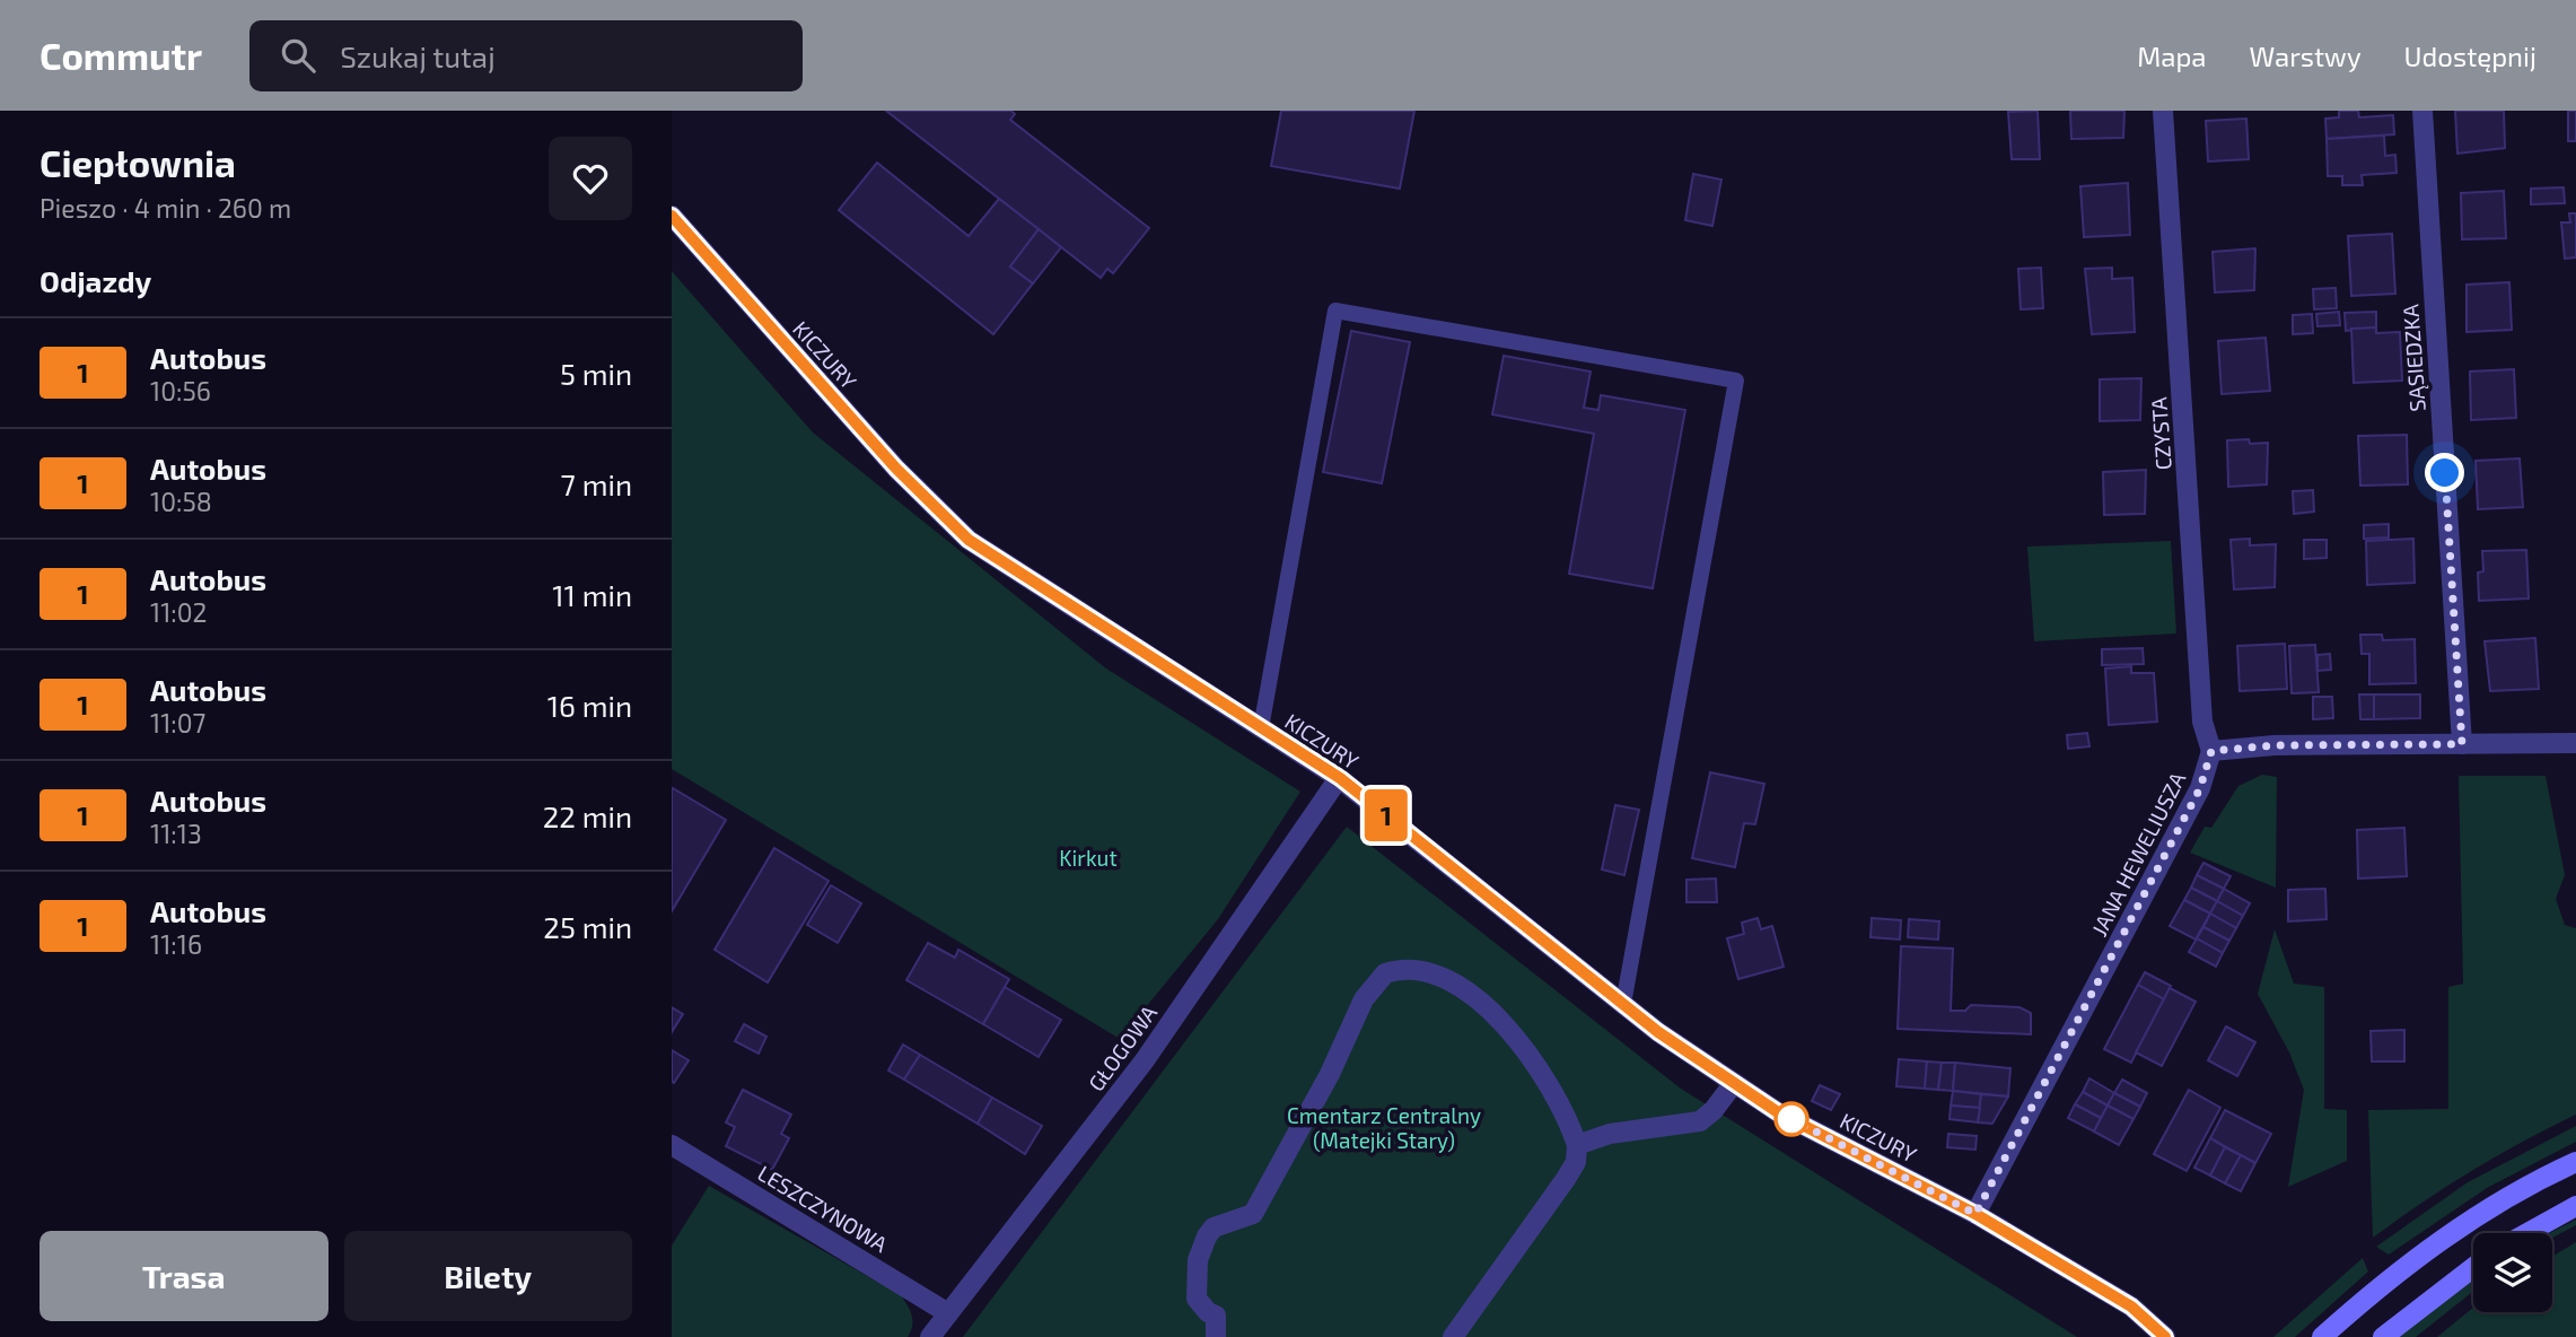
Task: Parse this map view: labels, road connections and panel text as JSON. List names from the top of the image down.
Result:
{
  "streets": {
    "street": [
      "KICZURY",
      "SĄSIEDZKA",
      "CZYSTA",
      "JANA HEWELIUSZA",
      "GŁOGOWA",
      "LESZCZYNOWA"
    ]
  },
  "crossings": [
    ["KICZURY", "JANA HEWELIUSZA"],
    ["KICZURY", "GŁOGOWA"],
    ["CZYSTA", "JANA HEWELIUSZA"],
    ["GŁOGOWA", "LESZCZYNOWA"]
  ],
  "parks": ["Kirkut", "Cmentarz Centralny (Matejki Stary)"],
  "lines": ["bus line 1"],
  "page": {
    "header": "Commutr",
    "search": "Szukaj tutaj",
    "nav": ["Mapa", "Warstwy", "Udostępnij"],
    "heading": [
      ["Ciepłownia", "Pieszo · 4 min · 260 m"],
      "Odjazdy"
    ],
    "on_map": "1",
    "list": [
      {
        "mark": "1",
        "name": "Autobus",
        "note": "10:56",
        "value": "5 min"
      },
      {
        "mark": "1",
        "name": "Autobus",
        "note": "10:58",
        "value": "7 min"
      },
      {
        "mark": "1",
        "name": "Autobus",
        "note": "11:02",
        "value": "11 min"
      },
      {
        "mark": "1",
        "name": "Autobus",
        "note": "11:07",
        "value": "16 min"
      },
      {
        "mark": "1",
        "name": "Autobus",
        "note": "11:13",
        "value": "22 min"
      },
      {
        "mark": "1",
        "name": "Autobus",
        "note": "11:16",
        "value": "25 min"
      }
    ],
    "buttons": ["Trasa", "Bilety"]
  }
}
